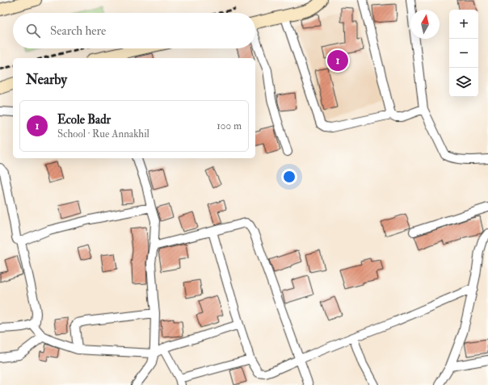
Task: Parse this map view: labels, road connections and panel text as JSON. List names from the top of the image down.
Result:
{
  "north": "top",
  "page": {
    "map_buttons": ["+", "−"],
    "search": "Search here",
    "pins": "1",
    "heading": "Nearby",
    "list": [
      {
        "mark": "1",
        "name": "Ecole Badr",
        "note": "School · Rue Annakhil",
        "value": "100 m"
      }
    ]
  }
}
